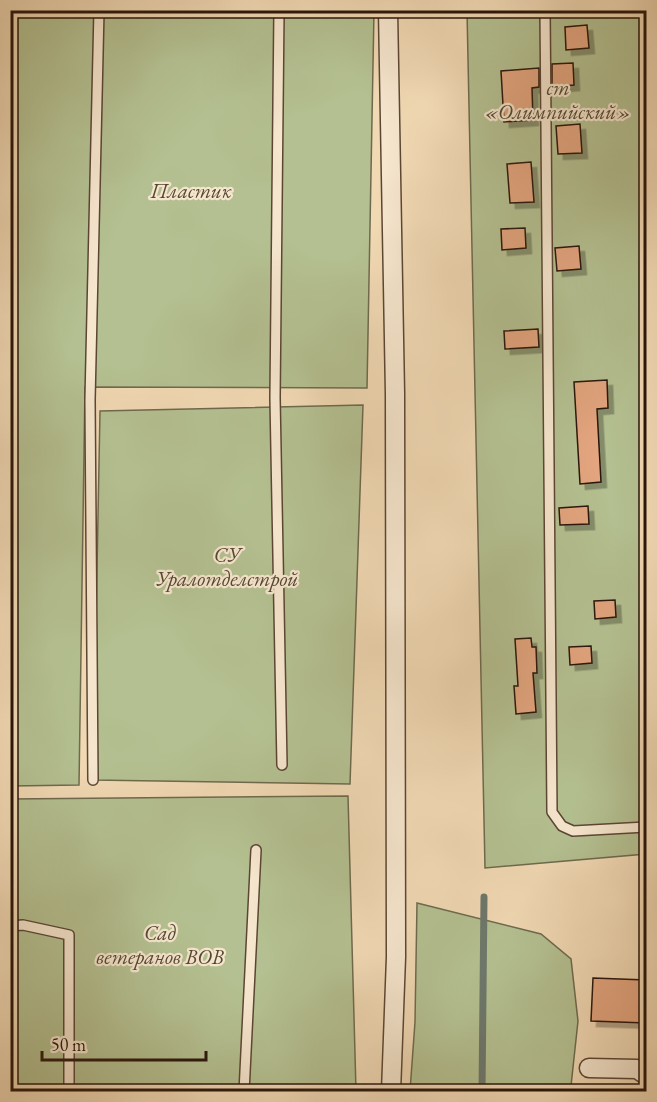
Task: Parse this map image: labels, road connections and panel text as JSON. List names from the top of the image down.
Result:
{
  "parks": [
    "ст «Олимпийский»",
    "Пластик",
    "СУ Уралотделстрой",
    "Сад ветеранов ВОВ"
  ],
  "scale_bar": "50 m"
}
